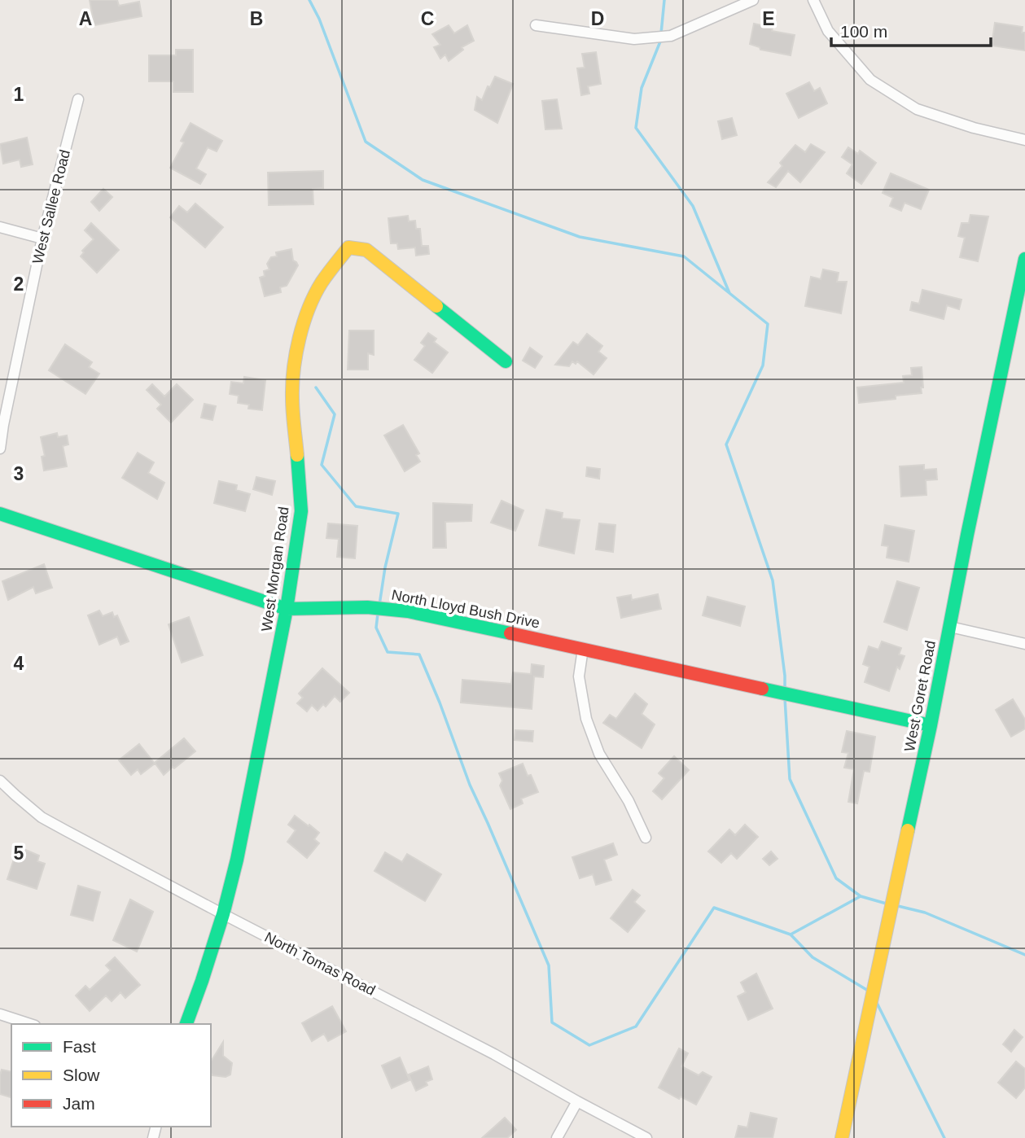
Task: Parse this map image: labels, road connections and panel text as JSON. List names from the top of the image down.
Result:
{
  "streets": {
    "street": [
      "West Sallee Road",
      "West Morgan Road",
      "North Lloyd Bush Drive",
      "West Goret Road",
      "North Tomas Road"
    ]
  },
  "crossings": [
    ["West Morgan Road", "North Lloyd Bush Drive"],
    ["West Morgan Road", "North Tomas Road"],
    ["North Lloyd Bush Drive", "West Goret Road"]
  ],
  "legend": ["Fast", "Slow", "Jam"],
  "scale_bar": "100 m",
  "grid": {
    "columns": [
      "A",
      "B",
      "C",
      "D",
      "E"
    ],
    "rows": [
      "1",
      "2",
      "3",
      "4",
      "5"
    ]
  }
}
